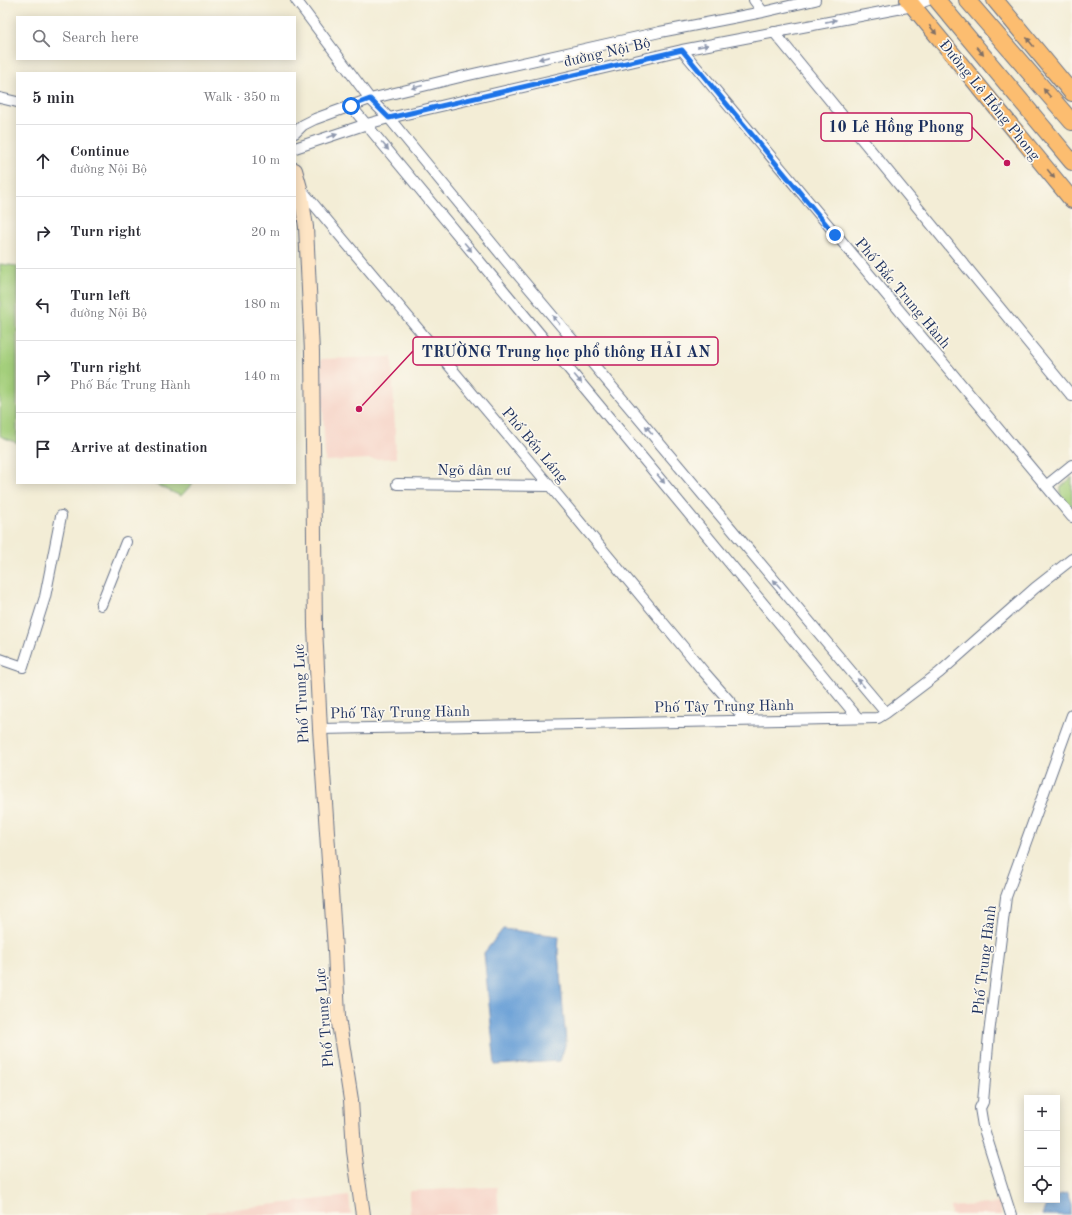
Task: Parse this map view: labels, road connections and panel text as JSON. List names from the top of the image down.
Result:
{
  "streets": {
    "main road": ["Đường Lê Hồng Phong"],
    "street": [
      "đường Nội Bộ",
      "Phố Bắc Trung Hành",
      "Phố Bến Láng",
      "Ngõ dân cư",
      "Phố Trung Lực",
      "Phố Tây Trung Hành",
      "Phố Trung Hành"
    ]
  },
  "crossings": [
    ["đường Nội Bộ", "Đường Lê Hồng Phong"],
    ["đường Nội Bộ", "Phố Bắc Trung Hành"],
    ["Phố Bến Láng", "Ngõ dân cư"],
    ["Phố Bến Láng", "Phố Trung Lực"],
    ["Phố Bến Láng", "Phố Tây Trung Hành"],
    ["Phố Trung Lực", "Phố Tây Trung Hành"]
  ],
  "places": ["10 Lê Hồng Phong", "TRƯỜNG Trung học phổ thông HẢI AN"],
  "page": {
    "search": "Search here",
    "heading": ["5 min", "Walk · 350 m"],
    "list": [
      ["Continue", "đường Nội Bộ", "10 m"],
      ["Turn right", "20 m"],
      ["Turn left", "đường Nội Bộ", "180 m"],
      ["Turn right", "Phố Bắc Trung Hành", "140 m"],
      "Arrive at destination"
    ],
    "map_buttons": ["+", "−"]
  }
}
